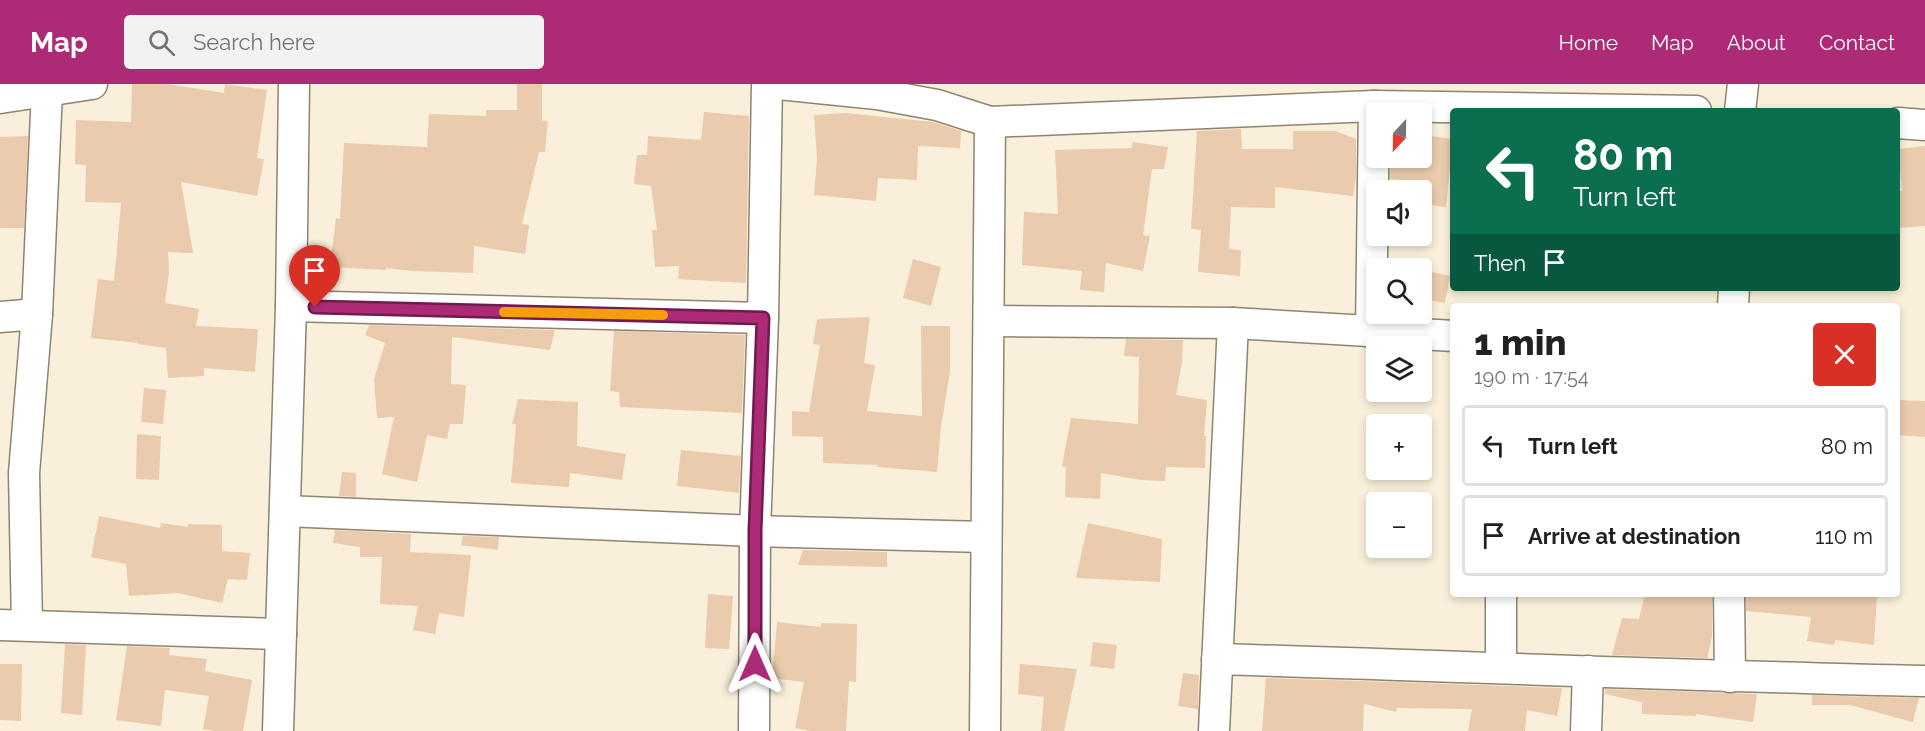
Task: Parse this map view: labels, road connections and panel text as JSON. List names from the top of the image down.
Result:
{
  "north": "bottom",
  "page": {
    "header": "Map",
    "search": "Search here",
    "nav": [
      "Home",
      "Map",
      "About",
      "Contact"
    ],
    "map_buttons": ["+", "−"],
    "turn": ["80 m", "Turn left"],
    "then": "Then",
    "heading": ["1 min", "190 m · 17:54"],
    "list": [
      {
        "name": "Turn left",
        "value": "80 m"
      },
      {
        "name": "Arrive at destination",
        "value": "110 m"
      }
    ]
  }
}
